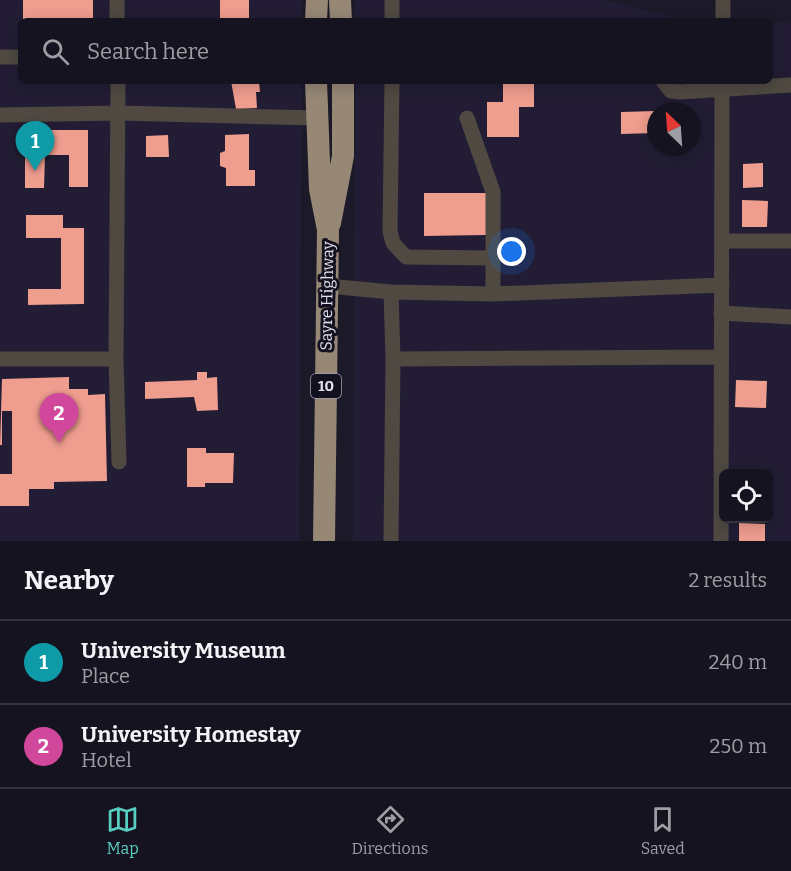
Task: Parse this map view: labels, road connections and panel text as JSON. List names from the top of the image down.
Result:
{
  "streets": {
    "highway": ["Sayre Highway", "10"]
  },
  "north": "top left",
  "page": {
    "search": "Search here",
    "pins": ["1", "2"],
    "heading": ["Nearby", "2 results"],
    "list": [
      {
        "mark": "1",
        "name": "University Museum",
        "note": "Place",
        "value": "240 m"
      },
      {
        "mark": "2",
        "name": "University Homestay",
        "note": "Hotel",
        "value": "250 m"
      }
    ],
    "nav": ["Map", "Directions", "Saved"]
  }
}
